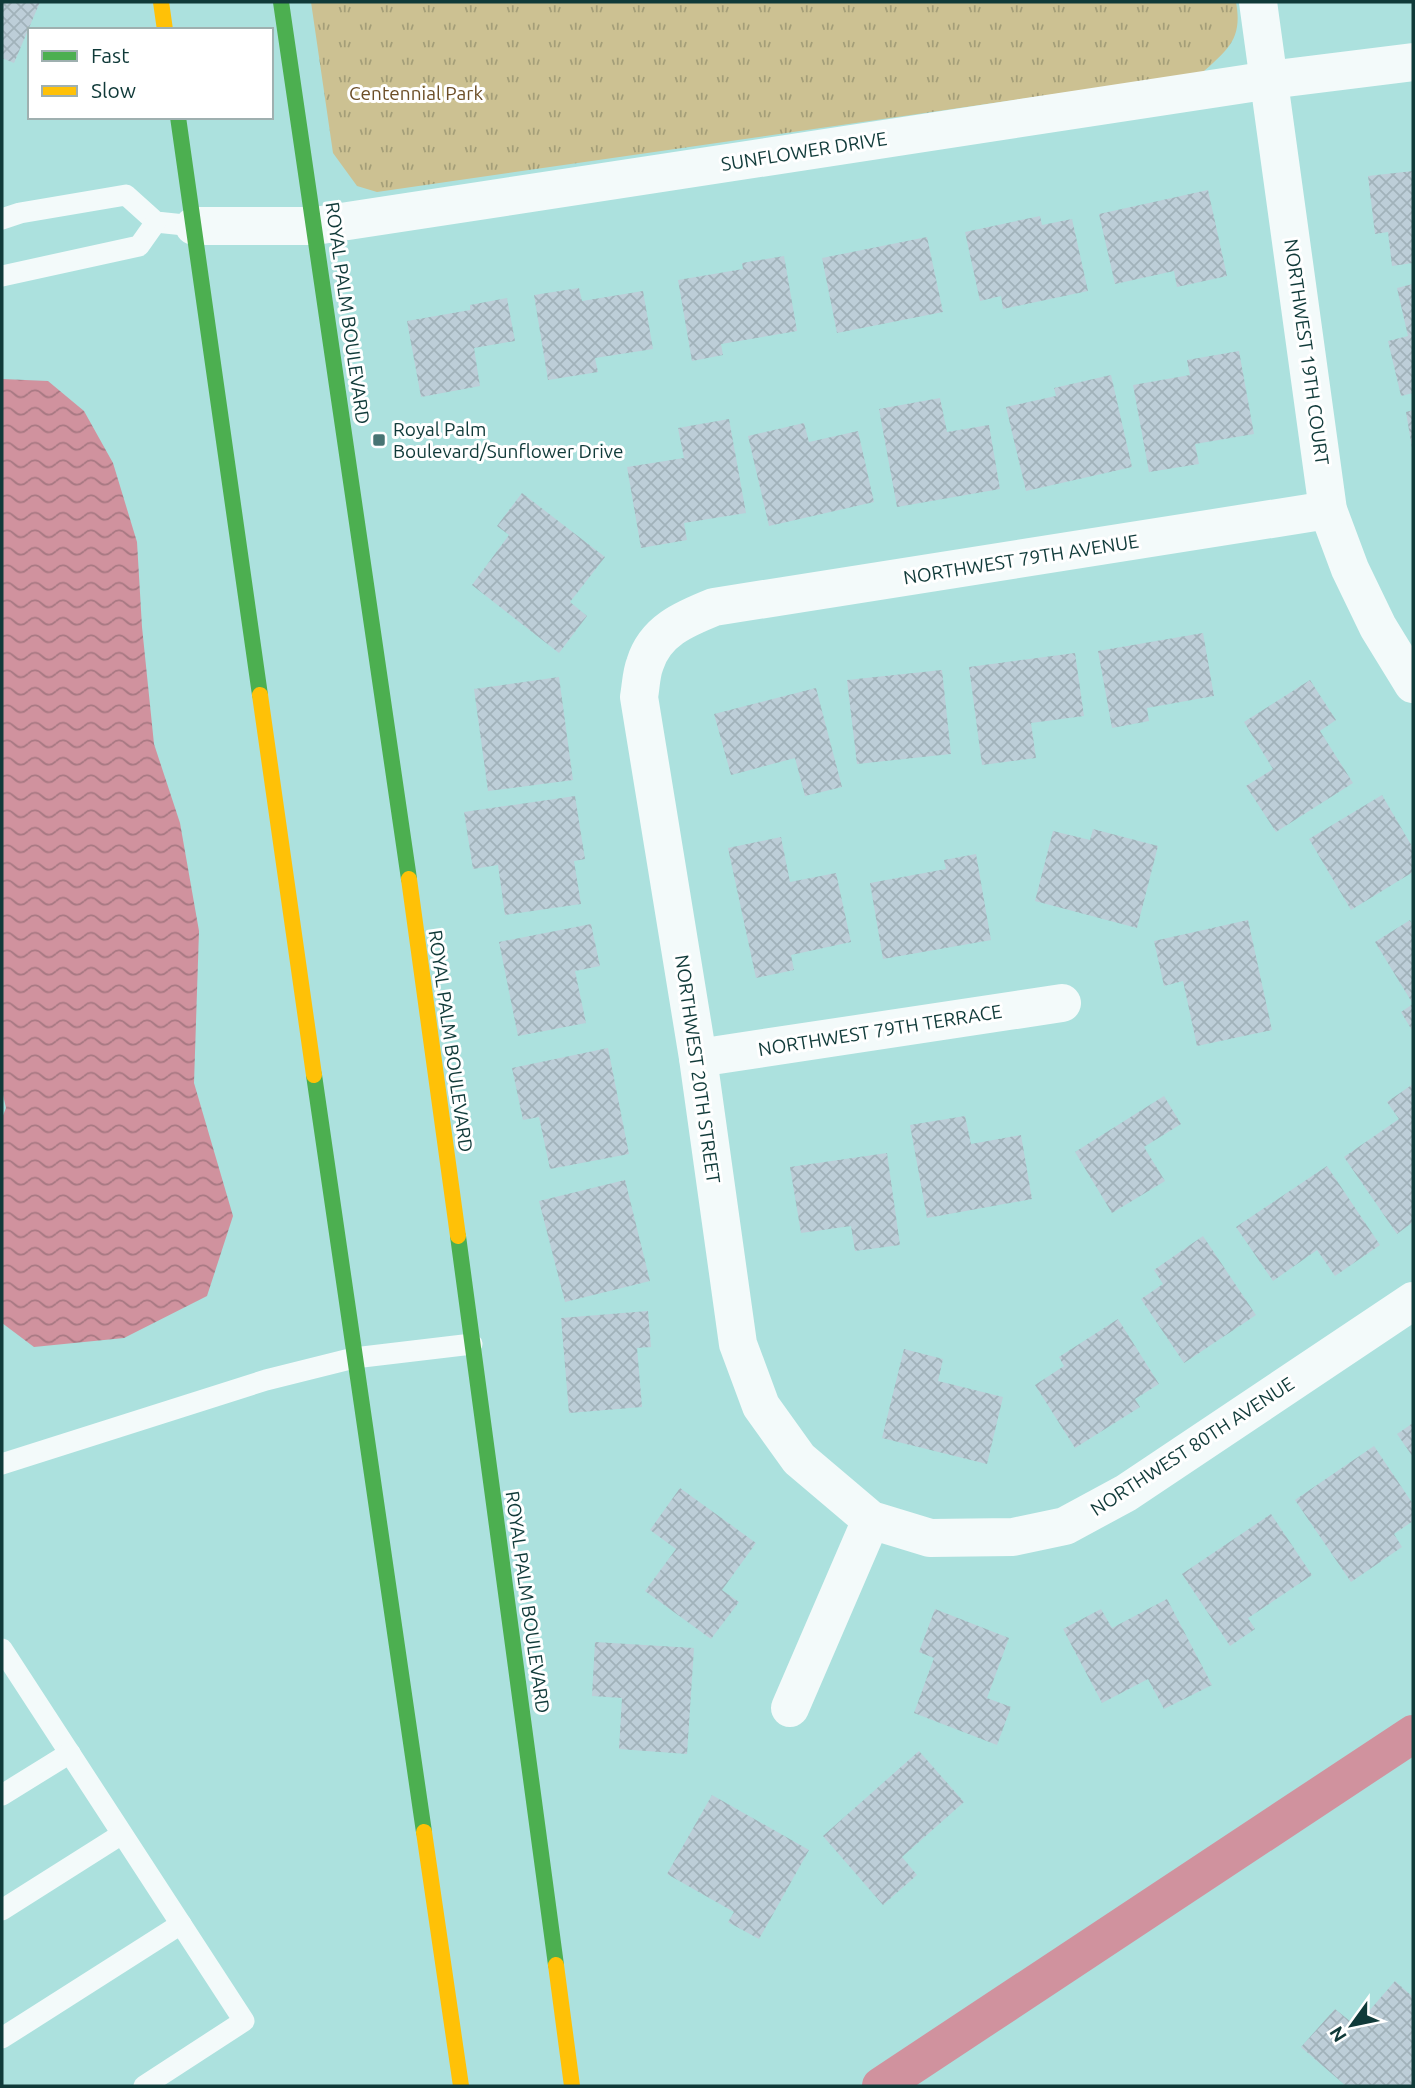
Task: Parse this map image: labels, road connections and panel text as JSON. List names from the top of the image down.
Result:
{
  "streets": {
    "main road": ["ROYAL PALM BOULEVARD"],
    "street": [
      "SUNFLOWER DRIVE",
      "NORTHWEST 19TH COURT",
      "NORTHWEST 79TH AVENUE",
      "NORTHWEST 79TH TERRACE",
      "NORTHWEST 20TH STREET",
      "NORTHWEST 80TH AVENUE"
    ]
  },
  "crossings": [
    ["SUNFLOWER DRIVE", "ROYAL PALM BOULEVARD"],
    ["SUNFLOWER DRIVE", "NORTHWEST 19TH COURT"],
    ["NORTHWEST 19TH COURT", "NORTHWEST 79TH AVENUE"],
    ["NORTHWEST 79TH AVENUE", "NORTHWEST 20TH STREET"],
    ["NORTHWEST 79TH TERRACE", "NORTHWEST 20TH STREET"],
    ["NORTHWEST 20TH STREET", "NORTHWEST 80TH AVENUE"]
  ],
  "parks": ["Centennial Park"],
  "places": {
    "transit": ["Royal Palm Boulevard/Sunflower Drive"]
  },
  "legend": ["Fast", "Slow"],
  "north": "bottom left"
}
